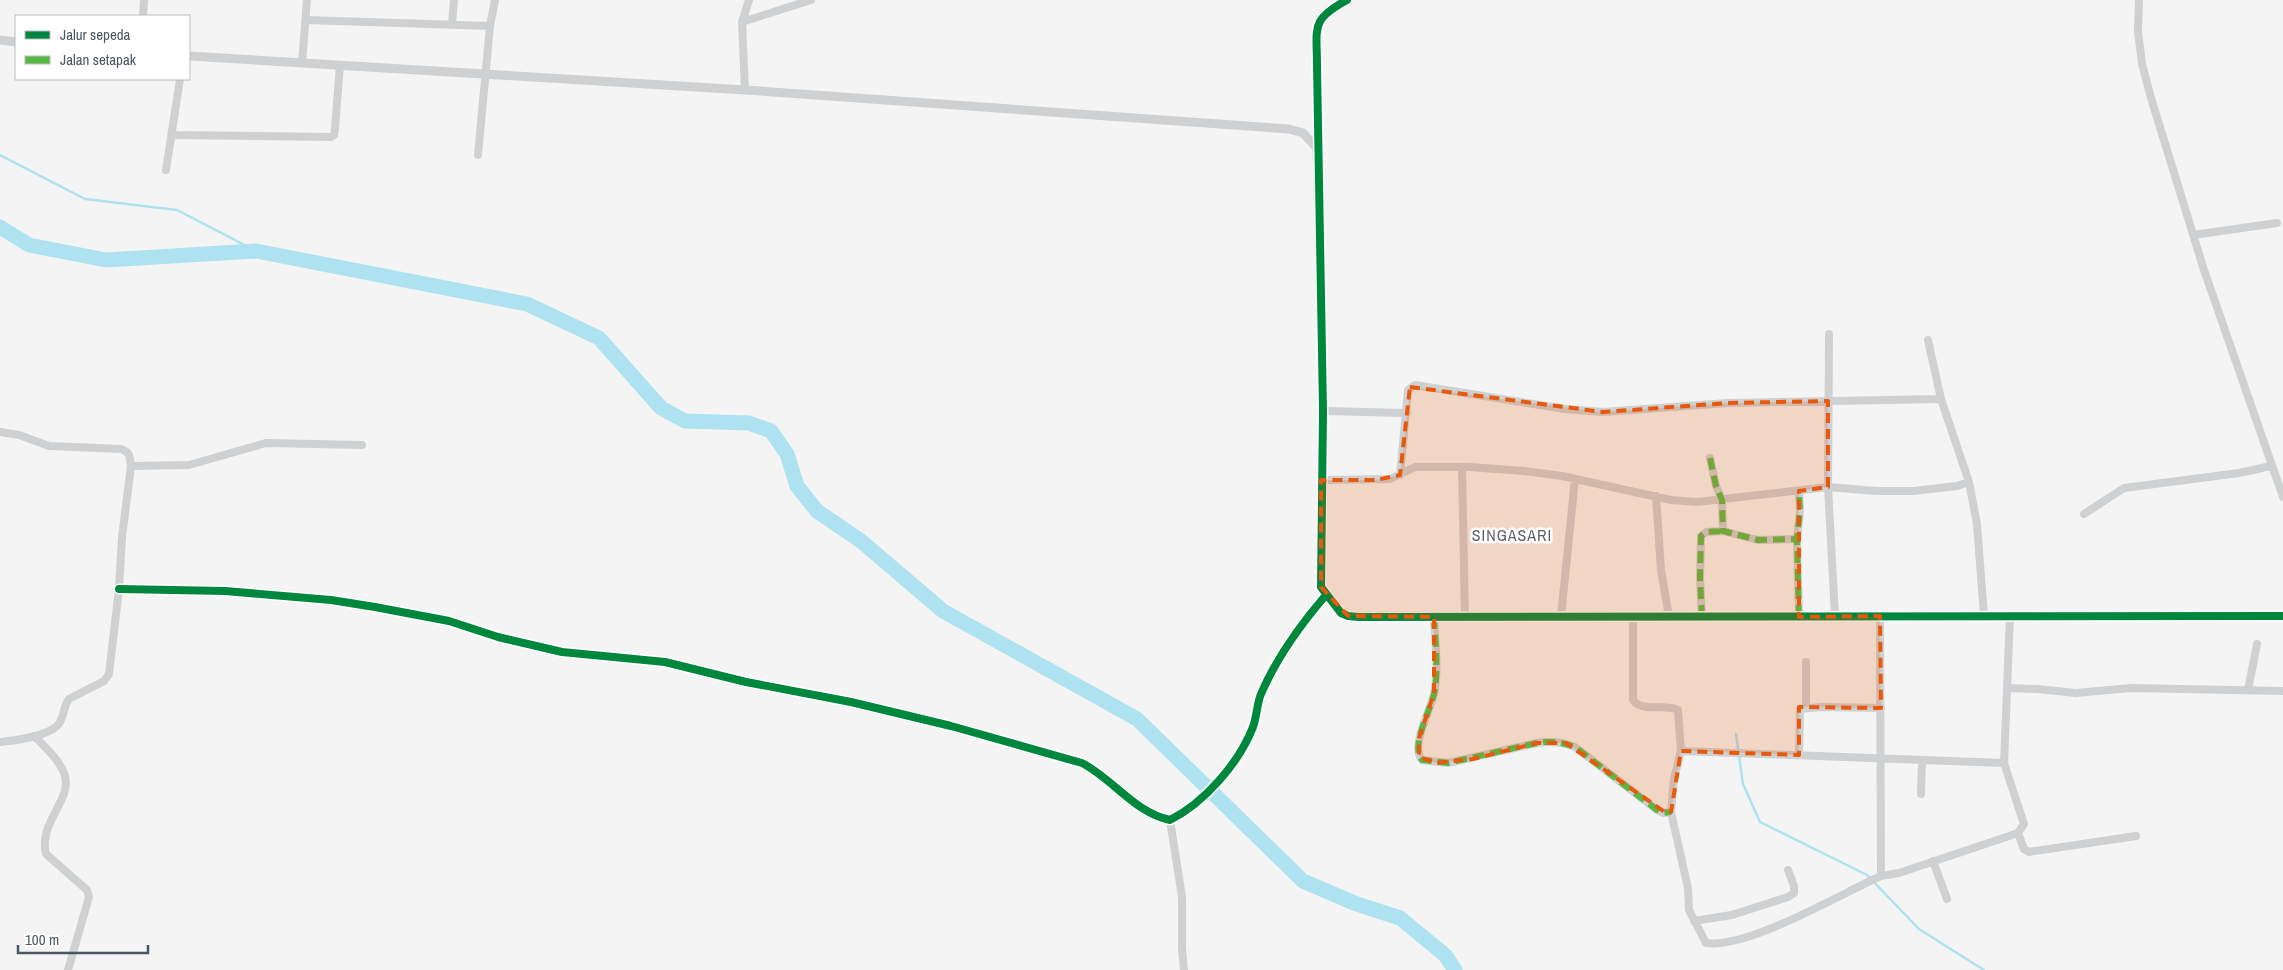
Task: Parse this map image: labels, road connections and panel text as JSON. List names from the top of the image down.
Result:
{
  "districts": ["SINGASARI"],
  "legend": ["Jalur sepeda", "Jalan setapak"],
  "scale_bar": "100 m"
}
